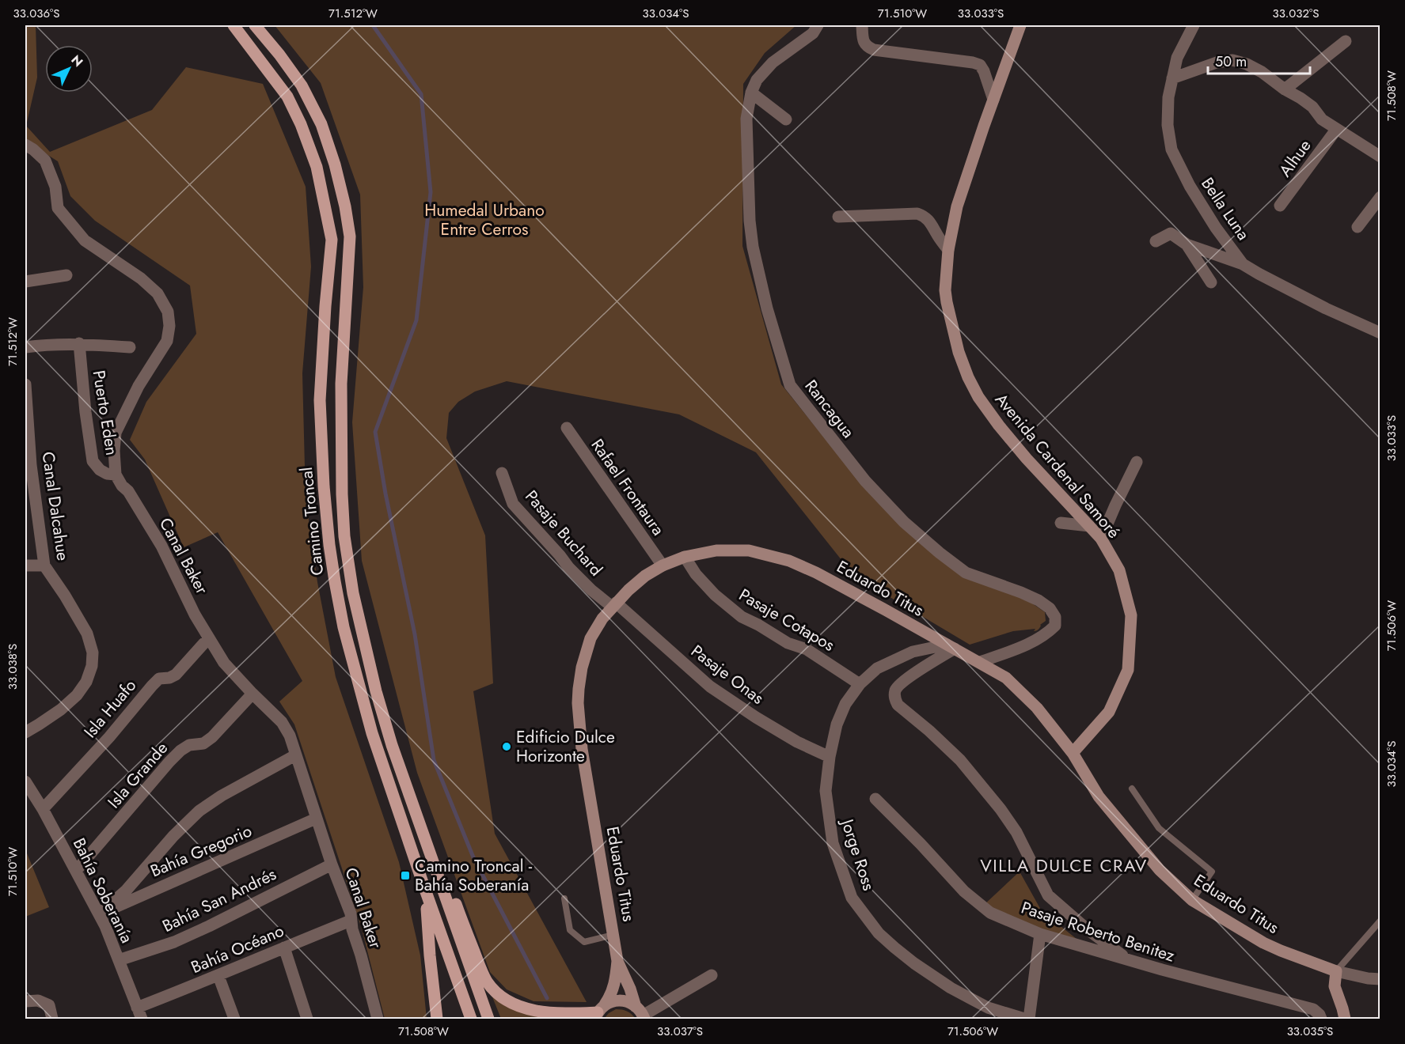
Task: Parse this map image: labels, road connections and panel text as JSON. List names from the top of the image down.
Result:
{
  "streets": {
    "main road": ["Camino Troncal"],
    "street": [
      "Alhue",
      "Bella Luna",
      "Rancagua",
      "Puerto Eden",
      "Avenida Cardenal Samoré",
      "Rafael Frontaura",
      "Canal Dalcahue",
      "Pasaje Buchard",
      "Canal Baker",
      "Eduardo Titus",
      "Pasaje Cotapos",
      "Pasaje Onas",
      "Isla Huafo",
      "Isla Grande",
      "Bahía Gregorio",
      "Jorge Ross",
      "Bahía Soberanía",
      "Bahía San Andrés",
      "Pasaje Roberto Benitez",
      "Bahía Océano"
    ]
  },
  "crossings": [
    ["Rancagua", "Eduardo Titus"],
    ["Puerto Eden", "Canal Baker"],
    ["Avenida Cardenal Samoré", "Eduardo Titus"],
    ["Rafael Frontaura", "Eduardo Titus"],
    ["Pasaje Buchard", "Eduardo Titus"],
    ["Pasaje Buchard", "Pasaje Onas"],
    ["Canal Baker", "Isla Huafo"],
    ["Canal Baker", "Isla Grande"],
    ["Canal Baker", "Bahía Gregorio"],
    ["Canal Baker", "Bahía San Andrés"],
    ["Canal Baker", "Bahía Océano"],
    ["Eduardo Titus", "Pasaje Cotapos"],
    ["Eduardo Titus", "Pasaje Onas"],
    ["Eduardo Titus", "Jorge Ross"],
    ["Pasaje Cotapos", "Jorge Ross"],
    ["Pasaje Onas", "Jorge Ross"],
    ["Isla Huafo", "Bahía Soberanía"],
    ["Isla Grande", "Bahía Soberanía"],
    ["Bahía Gregorio", "Bahía Soberanía"],
    ["Bahía Soberanía", "Bahía San Andrés"],
    ["Bahía Soberanía", "Bahía Océano"]
  ],
  "districts": ["VILLA DULCE CRAV"],
  "parks": ["Humedal Urbano Entre Cerros"],
  "places": {
    "other": ["Edificio Dulce Horizonte"],
    "transit": ["Camino Troncal - Bahía Soberanía"]
  },
  "scale_bar": "50 m",
  "north": "top right",
  "coordinates": [
    "33.036°S",
    "71.512°W",
    "33.034°S",
    "71.510°W",
    "33.033°S",
    "33.032°S",
    "71.508°W",
    "71.506°W",
    "33.038°S",
    "33.037°S",
    "33.035°S"
  ]
}
